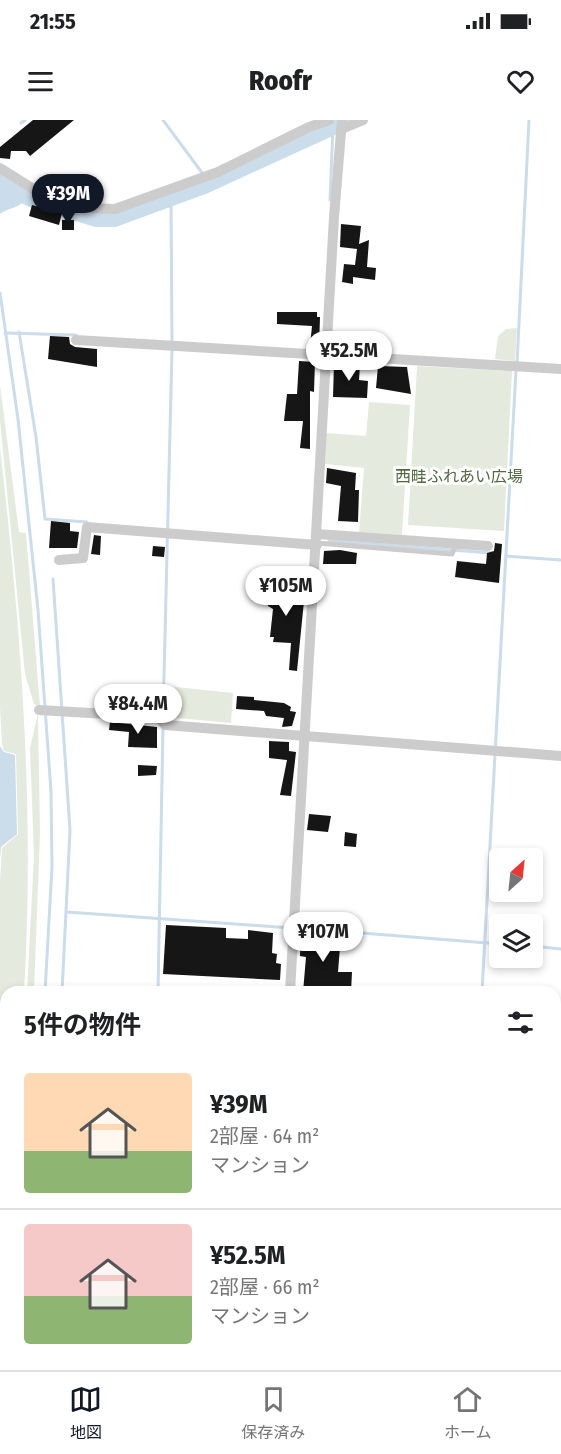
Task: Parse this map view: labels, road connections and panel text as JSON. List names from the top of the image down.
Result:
{
  "parks": ["西畦ふれあい広場"],
  "north": "top right",
  "page": {
    "status": "21:55",
    "header": "Roofr",
    "price": [
      "¥39M",
      "¥52.5M",
      "¥105M",
      "¥84.4M",
      "¥107M"
    ],
    "heading": "5件の物件",
    "list": [
      {
        "name": "¥39M",
        "note": "2部屋 · 64 m² · マンション"
      },
      {
        "name": "¥52.5M",
        "note": "2部屋 · 66 m² · マンション"
      }
    ],
    "tabs": ["地図", "保存済み", "ホーム"]
  }
}
